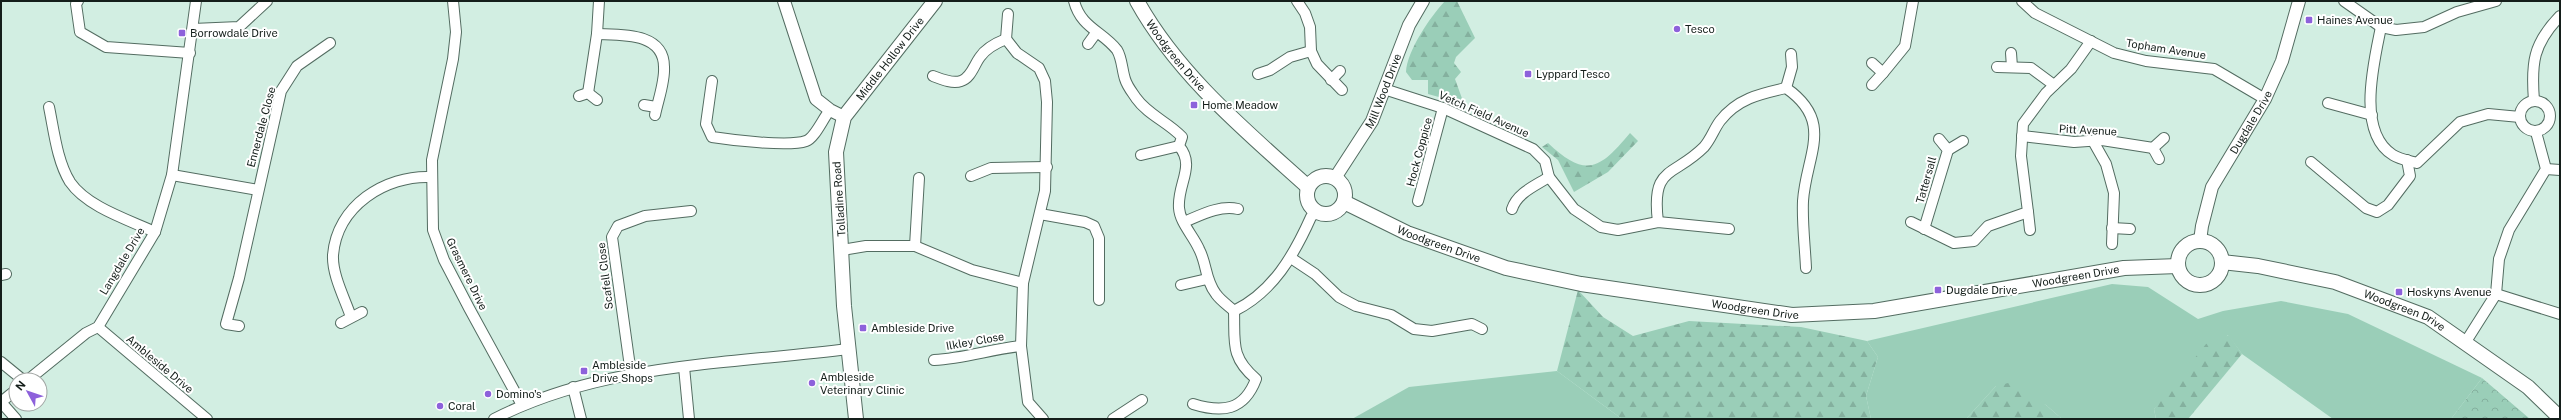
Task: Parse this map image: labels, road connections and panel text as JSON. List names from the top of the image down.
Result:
{
  "streets": {
    "main road": ["Woodgreen Drive", "Middle Hollow Drive", "Tolladine Road"],
    "street": [
      "Topham Avenue",
      "Mill Wood Drive",
      "Vetch Field Avenue",
      "Dugdale Drive",
      "Ennerdale Close",
      "Pitt Avenue",
      "Hock Coppice",
      "Tattersall",
      "Langdale Drive",
      "Grasmere Drive",
      "Scafell Close",
      "Ilkley Close",
      "Ambleside Drive"
    ]
  },
  "crossings": [
    ["Topham Avenue", "Dugdale Drive"],
    ["Woodgreen Drive", "Mill Wood Drive"],
    ["Woodgreen Drive", "Dugdale Drive"],
    ["Middle Hollow Drive", "Tolladine Road"],
    ["Mill Wood Drive", "Vetch Field Avenue"],
    ["Vetch Field Avenue", "Hock Coppice"],
    ["Langdale Drive", "Ambleside Drive"]
  ],
  "places": {
    "transit": [
      "Haines Avenue",
      "Borrowdale Drive",
      "Lyppard Tesco",
      "Home Meadow",
      "Dugdale Drive",
      "Hoskyns Avenue",
      "Ambleside Drive",
      "Ambleside Drive Shops"
    ],
    "other": [
      "Tesco",
      "Ambleside Veterinary Clinic",
      "Domino's",
      "Coral"
    ]
  },
  "north": "top left"
}
